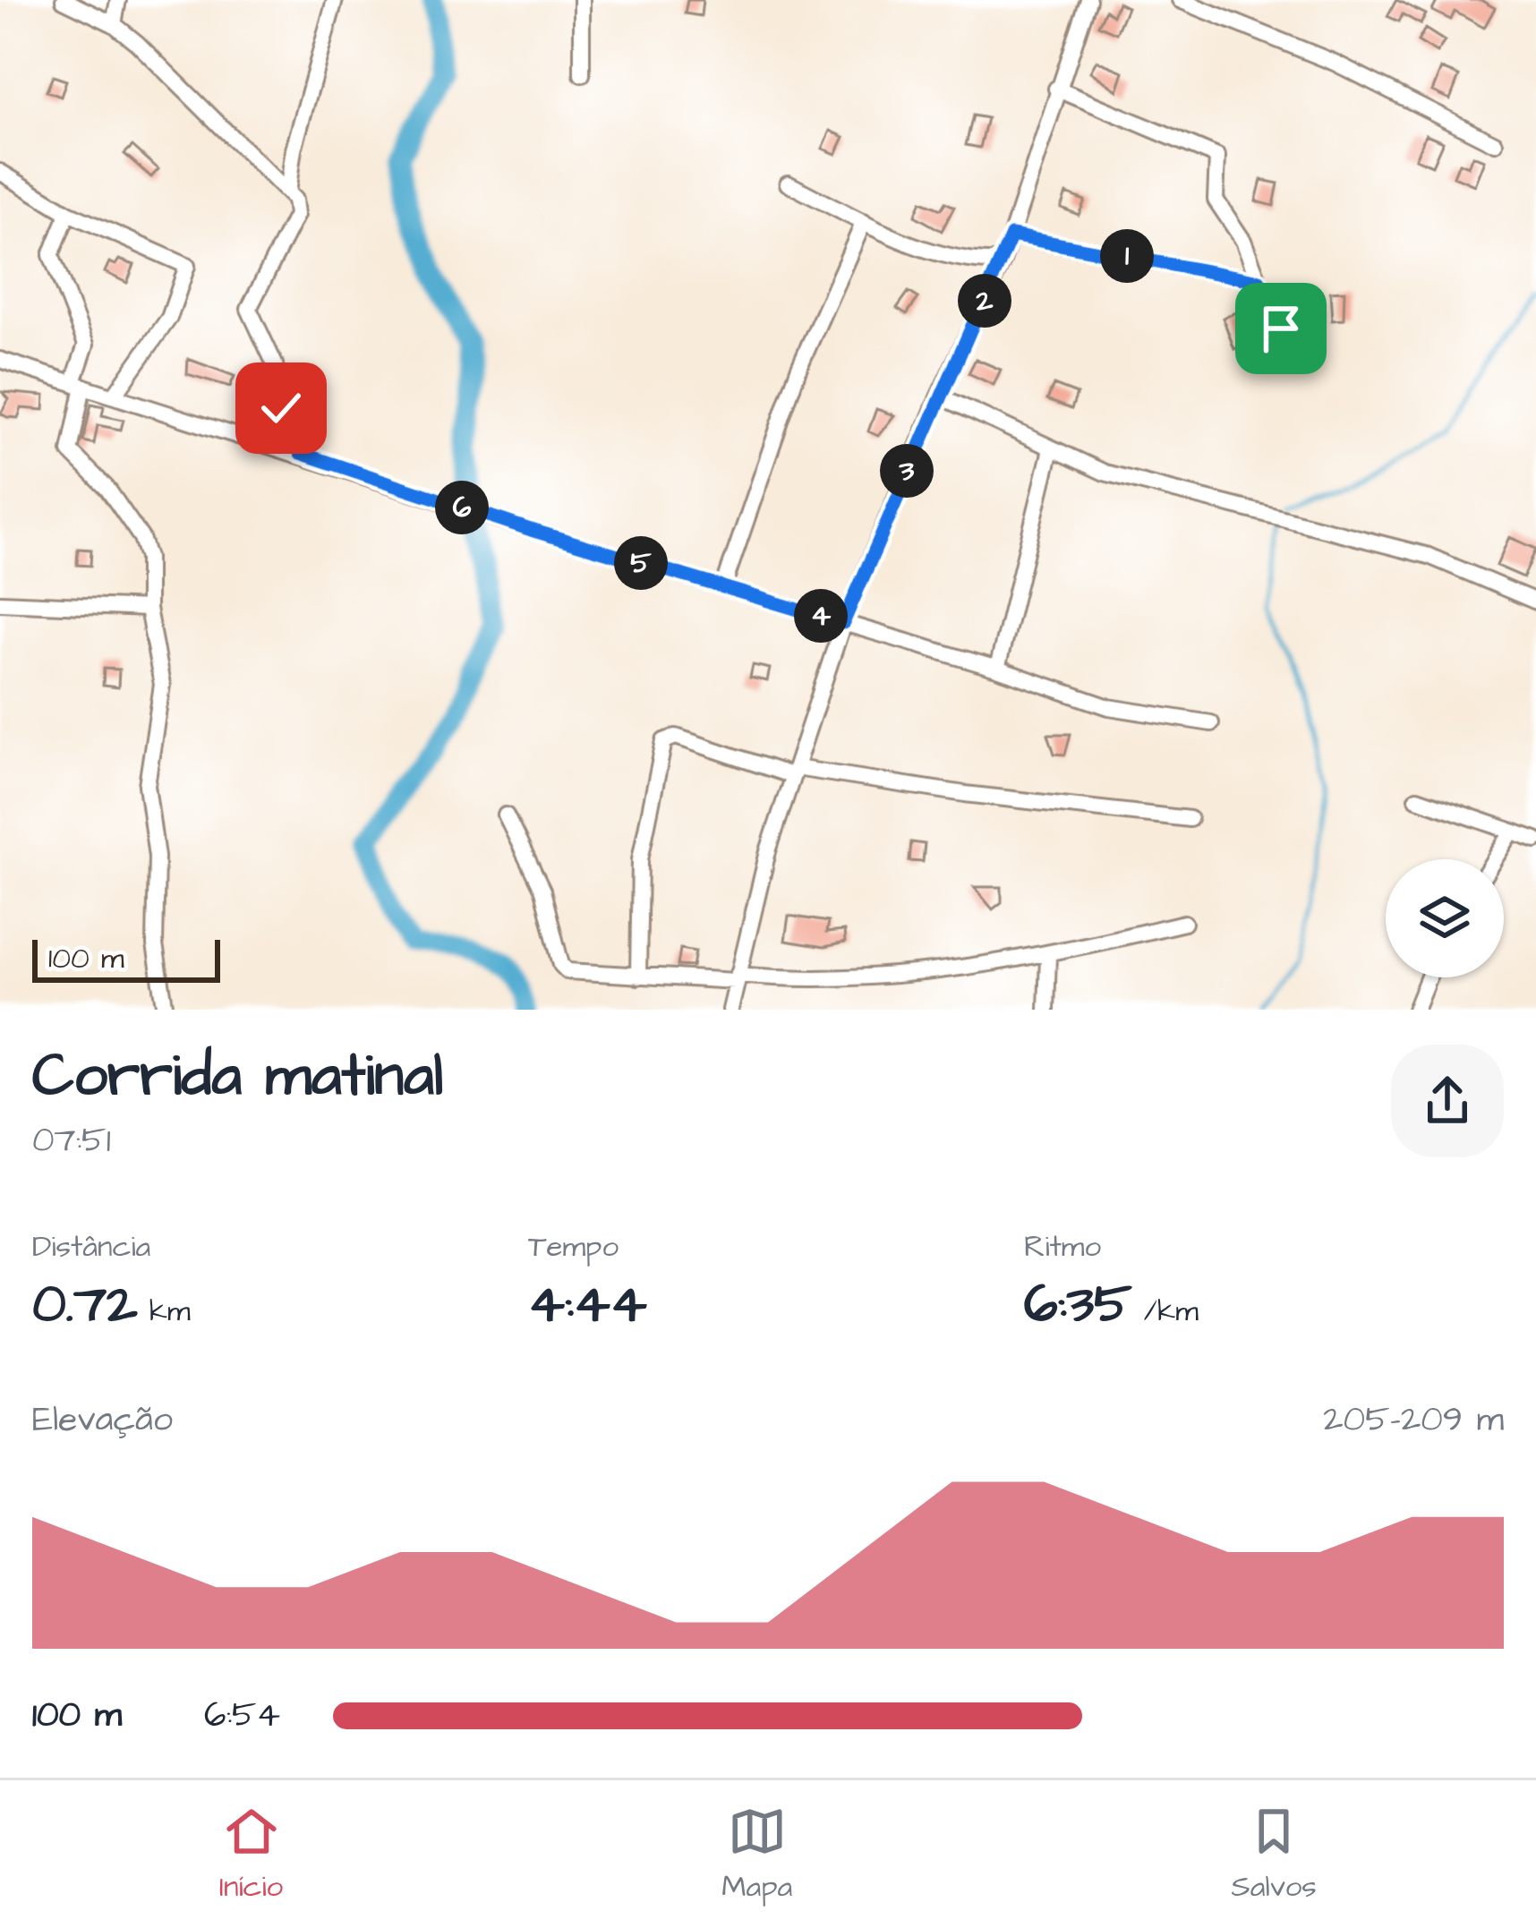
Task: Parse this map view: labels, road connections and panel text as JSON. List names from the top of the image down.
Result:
{
  "scale_bar": "100 m",
  "page": {
    "pins": [
      "1",
      "2",
      "3",
      "6",
      "5",
      "4"
    ],
    "scale": "100 m",
    "heading": ["Corrida matinal", "07:51"],
    "stats": [
      ["Distância", "0.72 km"],
      ["Tempo", "4:44"],
      ["Ritmo", "6:35 /km"]
    ],
    "chart": ["Elevação", "205–209 m"],
    "list": [
      {
        "name": "100 m",
        "note": "6:54"
      }
    ],
    "tabs": ["Início", "Mapa", "Salvos"]
  }
}
